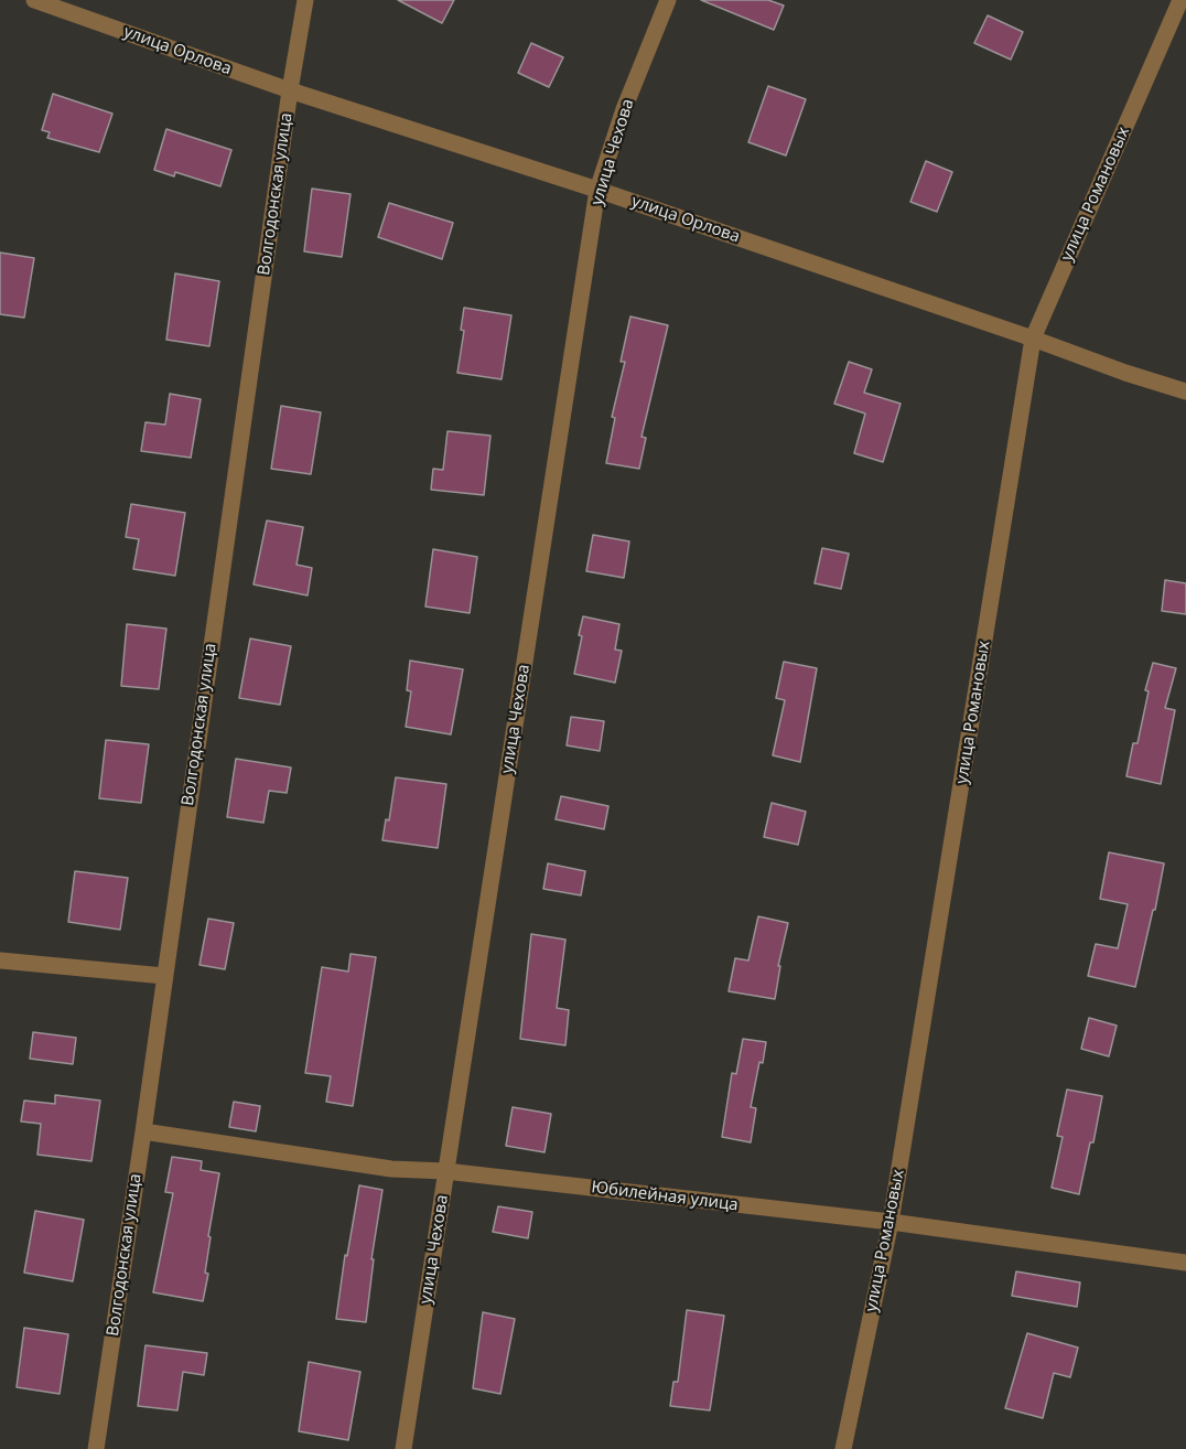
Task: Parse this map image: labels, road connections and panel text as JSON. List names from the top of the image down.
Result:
{
  "streets": {
    "street": [
      "улица Орлова",
      "улица Чехова",
      "Волгодонская улица",
      "улица Романовых",
      "Юбилейная улица"
    ]
  },
  "crossings": [
    ["улица Орлова", "улица Чехова"],
    ["улица Орлова", "Волгодонская улица"],
    ["улица Орлова", "улица Романовых"],
    ["улица Чехова", "Юбилейная улица"],
    ["Волгодонская улица", "Юбилейная улица"],
    ["улица Романовых", "Юбилейная улица"]
  ]
}
